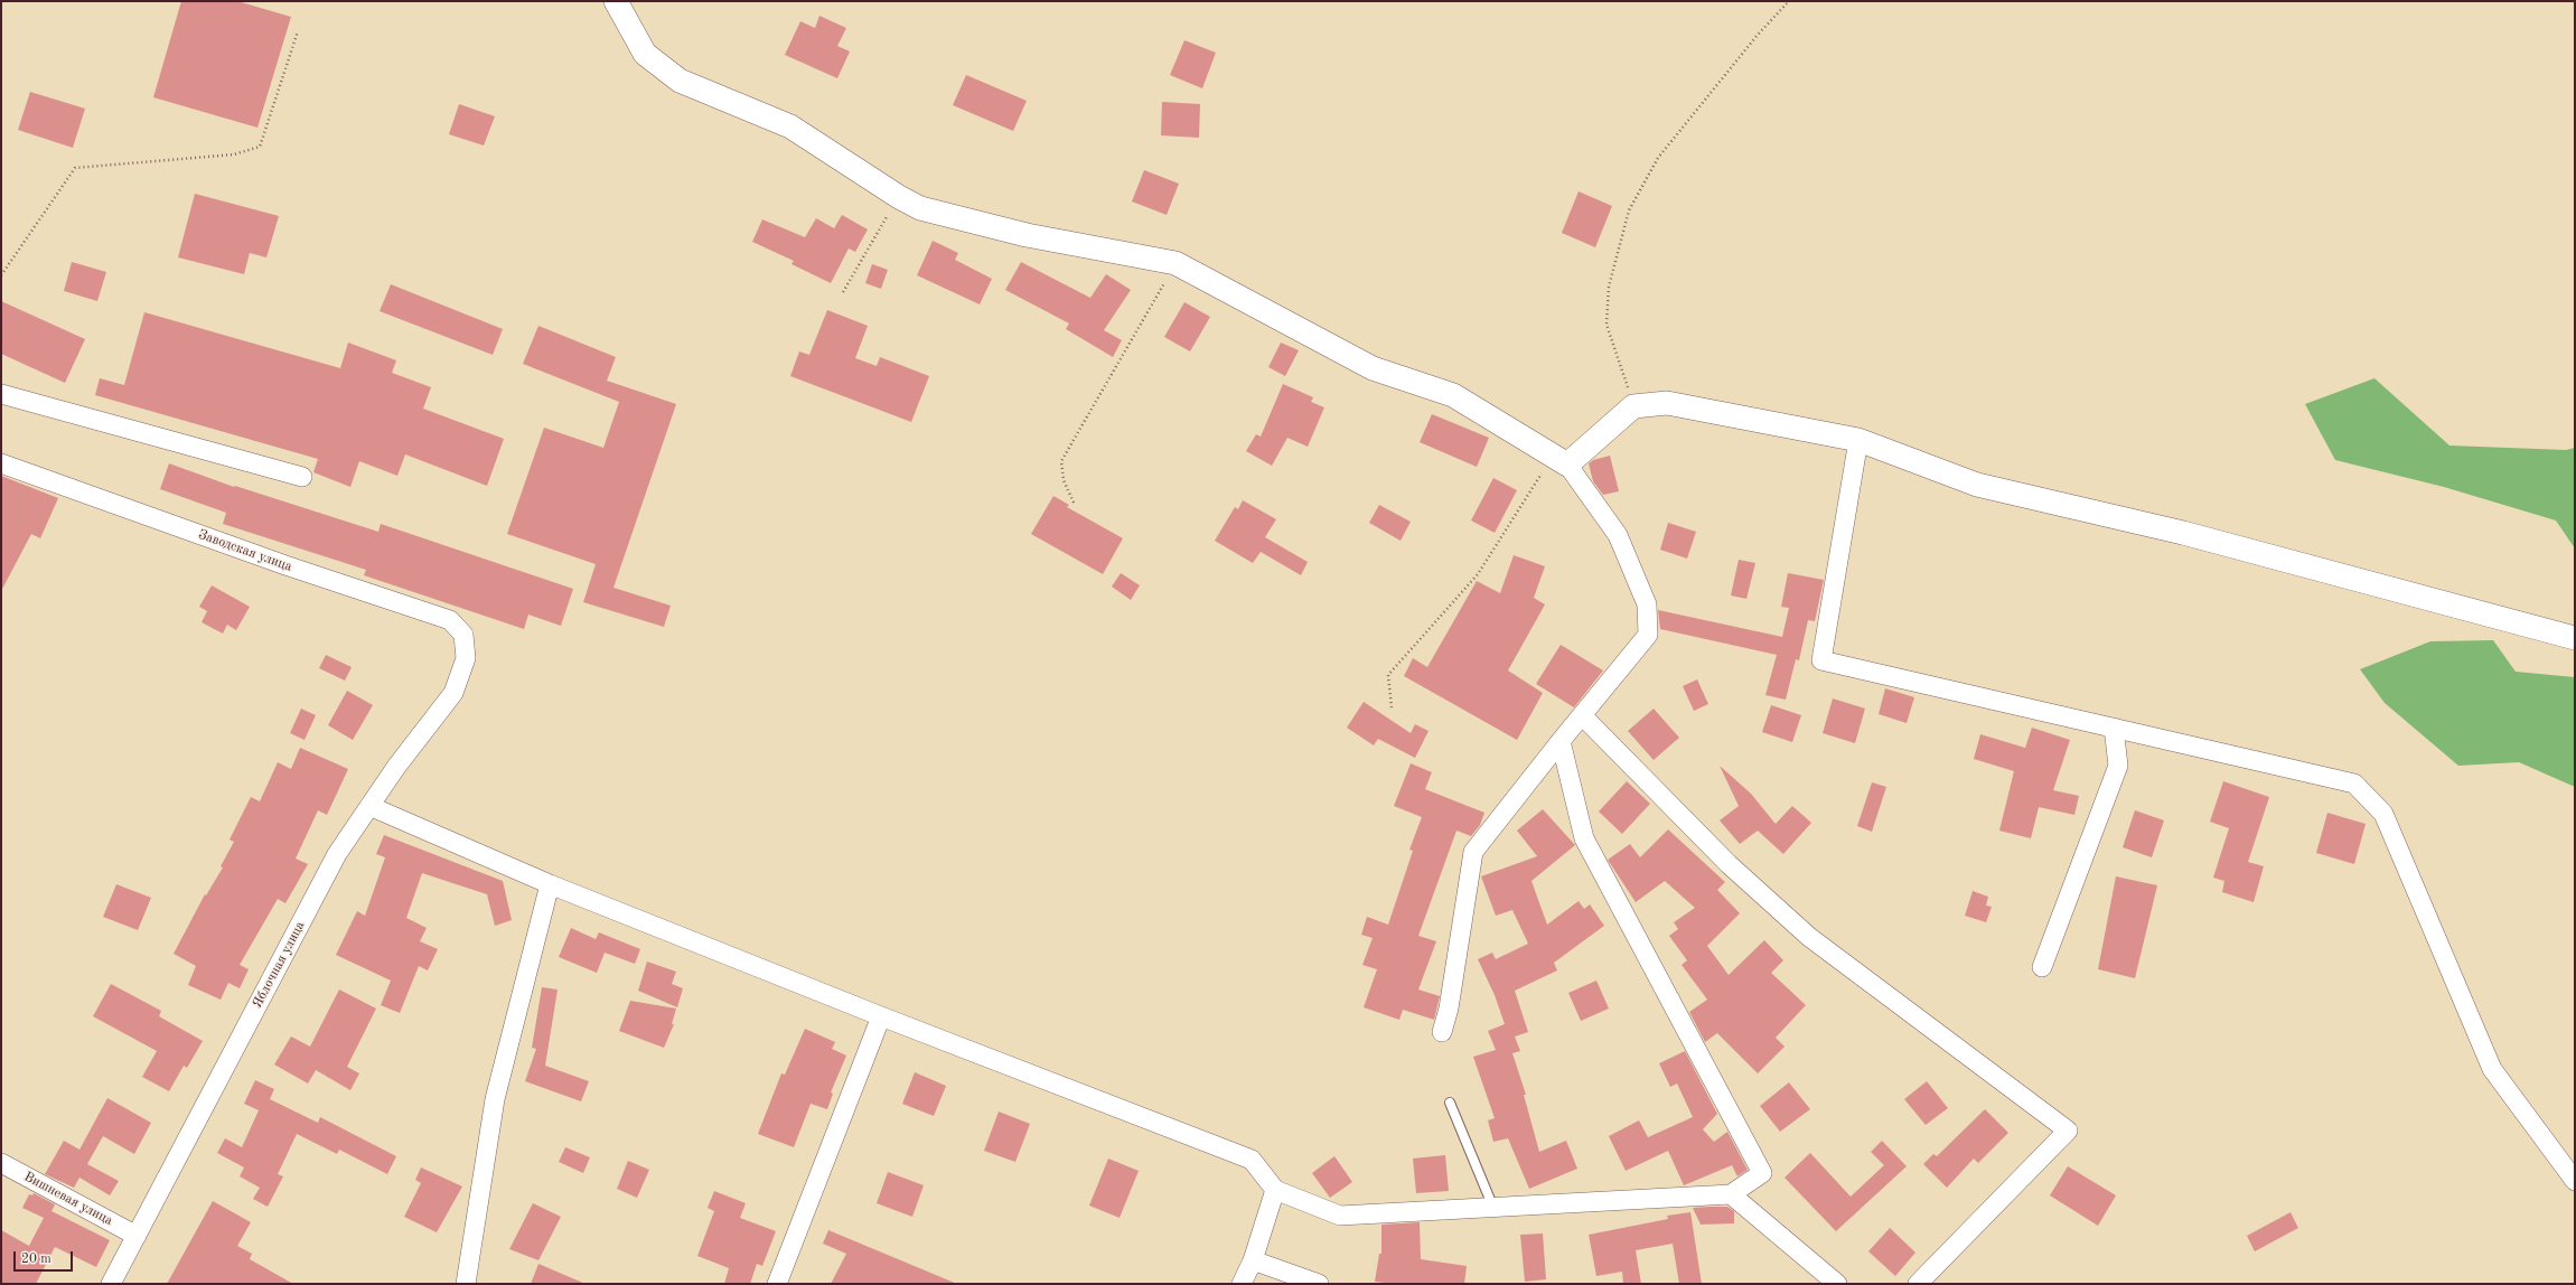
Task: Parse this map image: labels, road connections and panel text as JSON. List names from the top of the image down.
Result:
{
  "streets": {
    "street": ["Заводская улица", "Яблочная улица", "Вишневая улица"]
  },
  "crossings": [
    ["Заводская улица", "Яблочная улица"],
    ["Яблочная улица", "Вишневая улица"]
  ],
  "scale_bar": "20 m"
}
